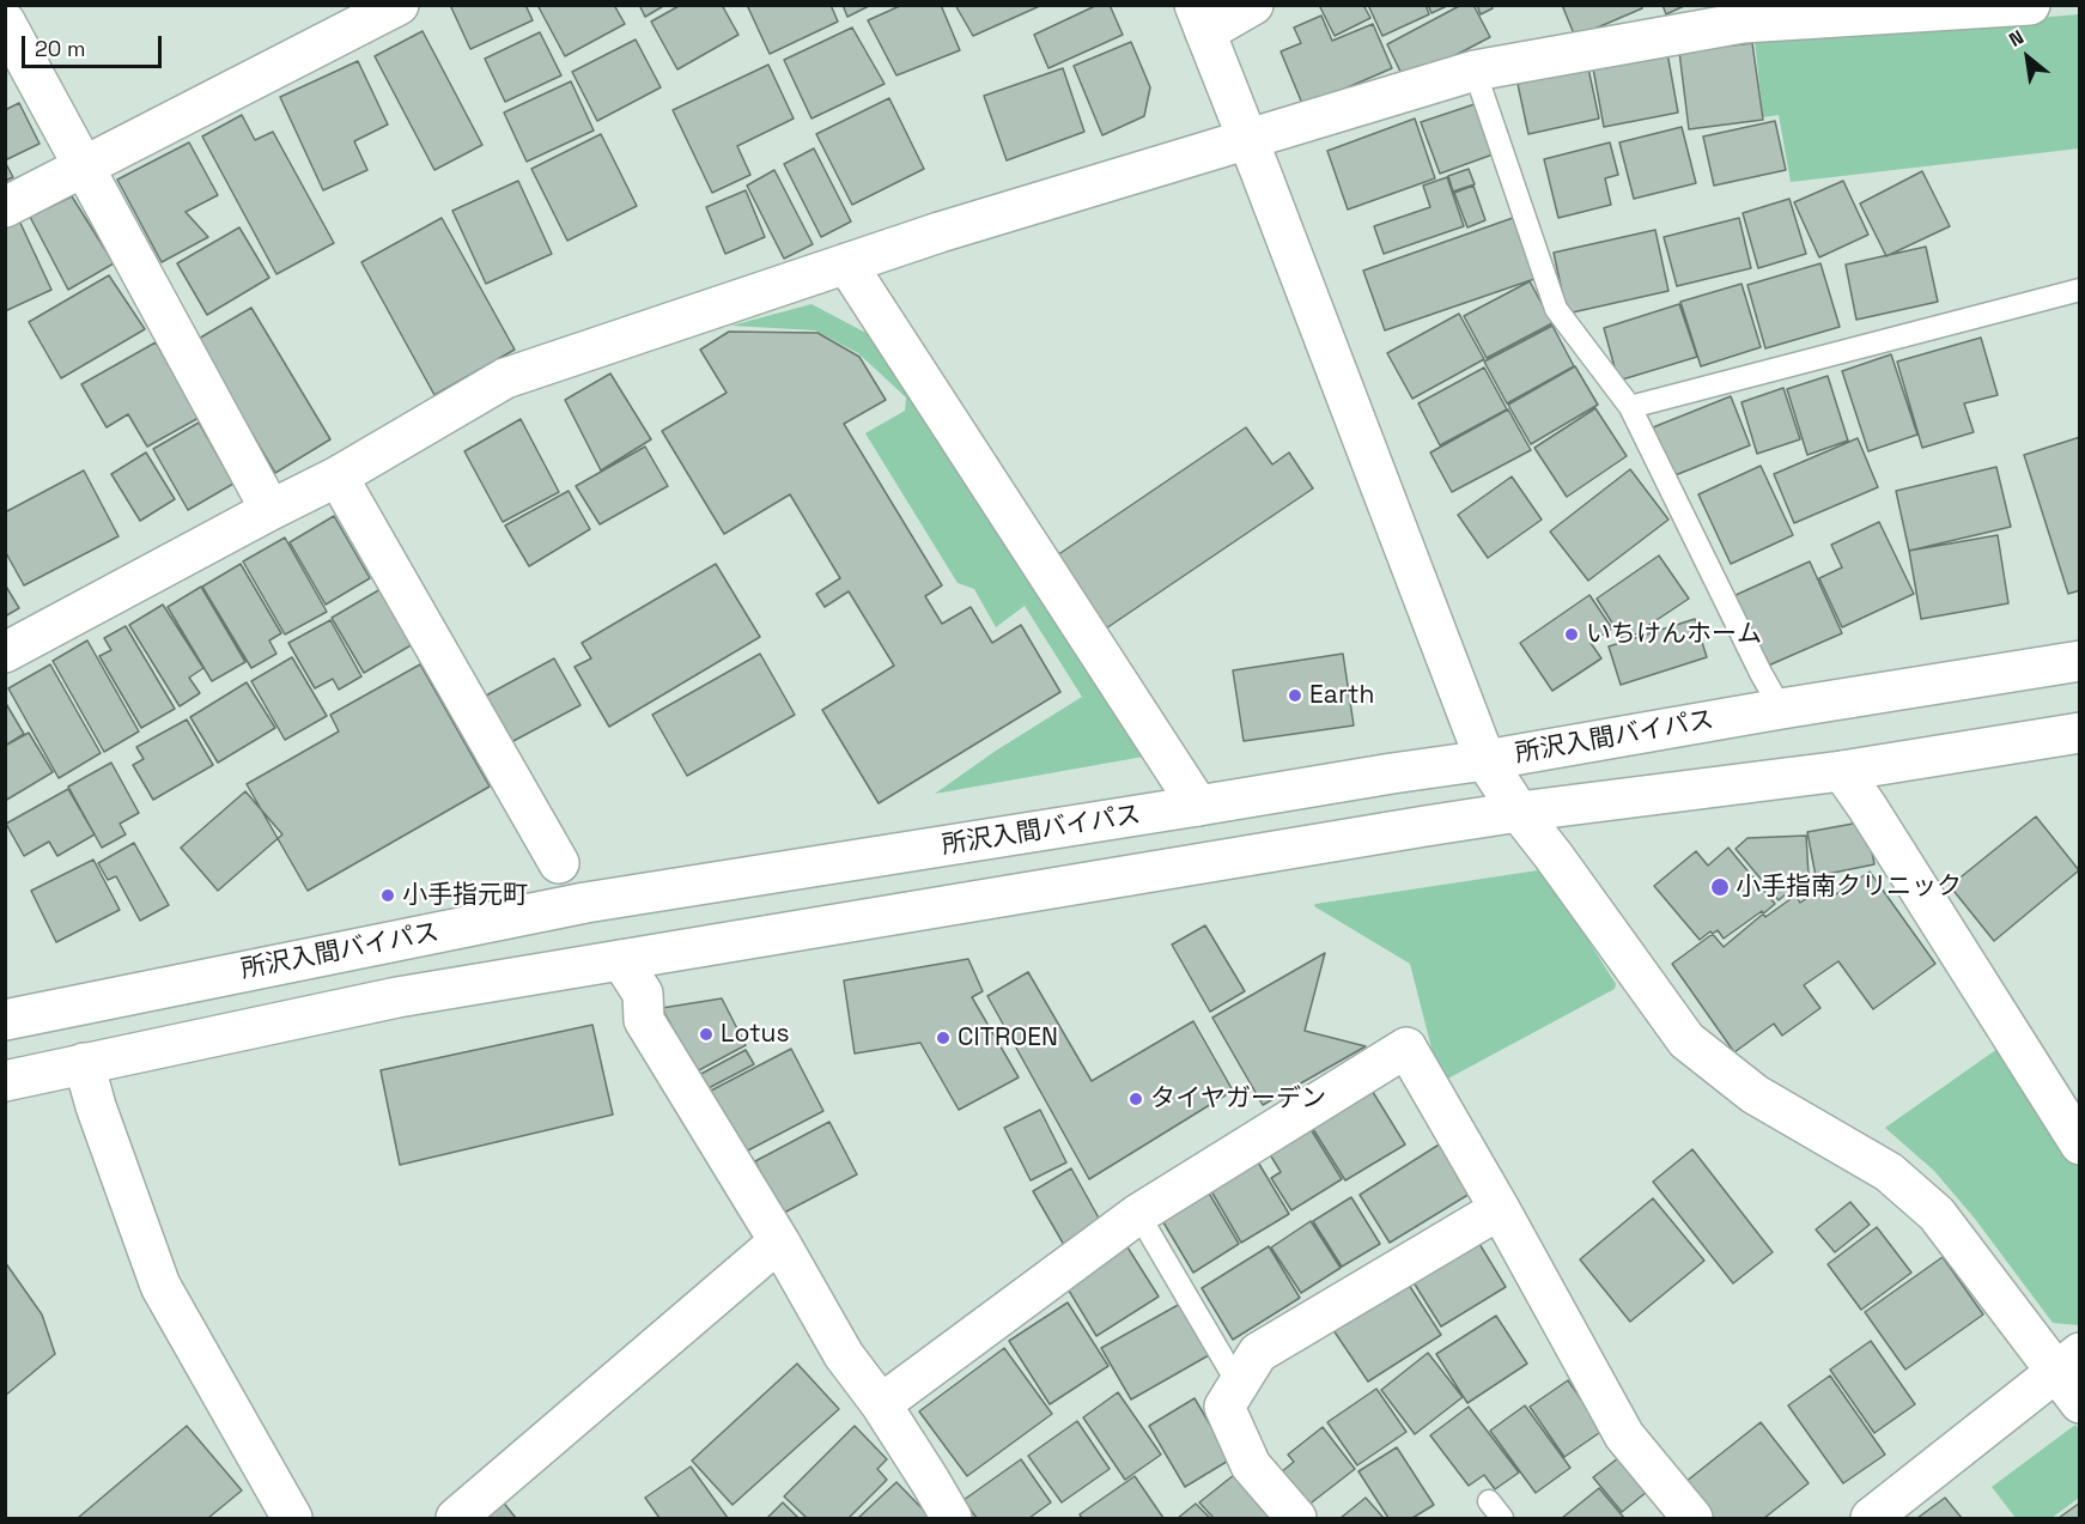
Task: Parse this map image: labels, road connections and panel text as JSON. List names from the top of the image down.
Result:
{
  "streets": {
    "main road": ["所沢入間バイパス"]
  },
  "places": [
    "いちけんホーム",
    "Earth",
    "小手指南クリニック",
    "小手指元町",
    "Lotus",
    "CITROEN",
    "タイヤガーデン"
  ],
  "scale_bar": "20 m",
  "north": "top left"
}
